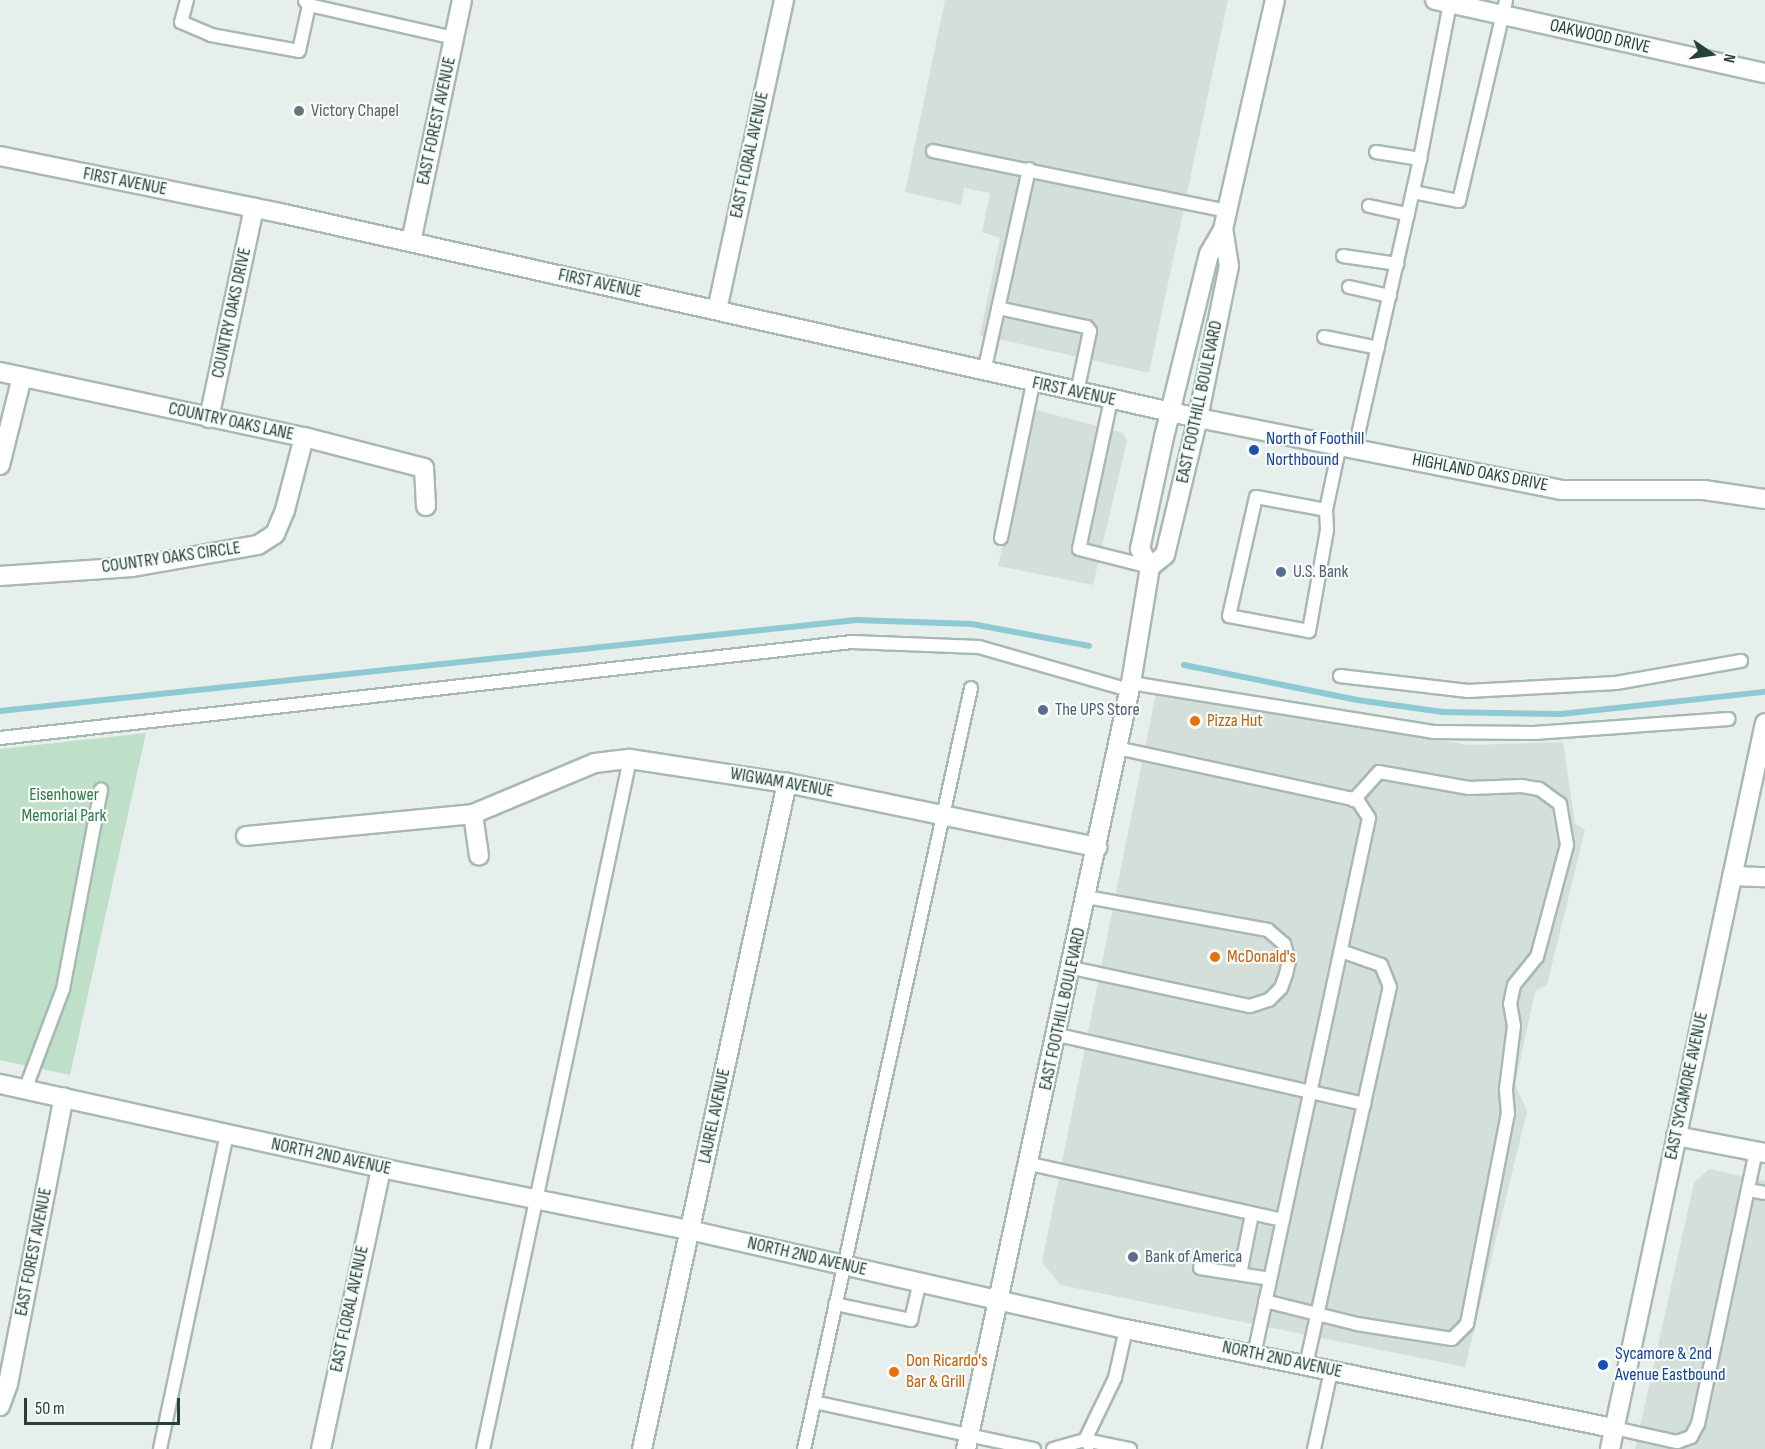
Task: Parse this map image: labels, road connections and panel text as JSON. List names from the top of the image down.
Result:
{
  "streets": {
    "street": [
      "OAKWOOD DRIVE",
      "EAST FOREST AVENUE",
      "EAST FLORAL AVENUE",
      "FIRST AVENUE",
      "COUNTRY OAKS DRIVE",
      "EAST FOOTHILL BOULEVARD",
      "COUNTRY OAKS LANE",
      "HIGHLAND OAKS DRIVE",
      "COUNTRY OAKS CIRCLE",
      "WIGWAM AVENUE",
      "EAST SYCAMORE AVENUE",
      "LAUREL AVENUE",
      "NORTH 2ND AVENUE"
    ]
  },
  "crossings": [
    ["EAST FOREST AVENUE", "FIRST AVENUE"],
    ["EAST FOREST AVENUE", "NORTH 2ND AVENUE"],
    ["EAST FLORAL AVENUE", "FIRST AVENUE"],
    ["EAST FLORAL AVENUE", "NORTH 2ND AVENUE"],
    ["FIRST AVENUE", "COUNTRY OAKS DRIVE"],
    ["FIRST AVENUE", "EAST FOOTHILL BOULEVARD"],
    ["FIRST AVENUE", "HIGHLAND OAKS DRIVE"],
    ["COUNTRY OAKS DRIVE", "COUNTRY OAKS LANE"],
    ["EAST FOOTHILL BOULEVARD", "HIGHLAND OAKS DRIVE"],
    ["EAST FOOTHILL BOULEVARD", "WIGWAM AVENUE"],
    ["EAST FOOTHILL BOULEVARD", "NORTH 2ND AVENUE"],
    ["COUNTRY OAKS LANE", "COUNTRY OAKS CIRCLE"],
    ["WIGWAM AVENUE", "LAUREL AVENUE"],
    ["EAST SYCAMORE AVENUE", "NORTH 2ND AVENUE"],
    ["LAUREL AVENUE", "NORTH 2ND AVENUE"]
  ],
  "parks": ["Eisenhower Memorial Park"],
  "places": [
    "Victory Chapel",
    "North of Foothill Northbound",
    "U.S. Bank",
    "The UPS Store",
    "Pizza Hut",
    "McDonald's",
    "Bank of America",
    "Sycamore & 2nd Avenue Eastbound",
    "Don Ricardo's Bar & Grill"
  ],
  "scale_bar": "50 m",
  "north": "right"
}
